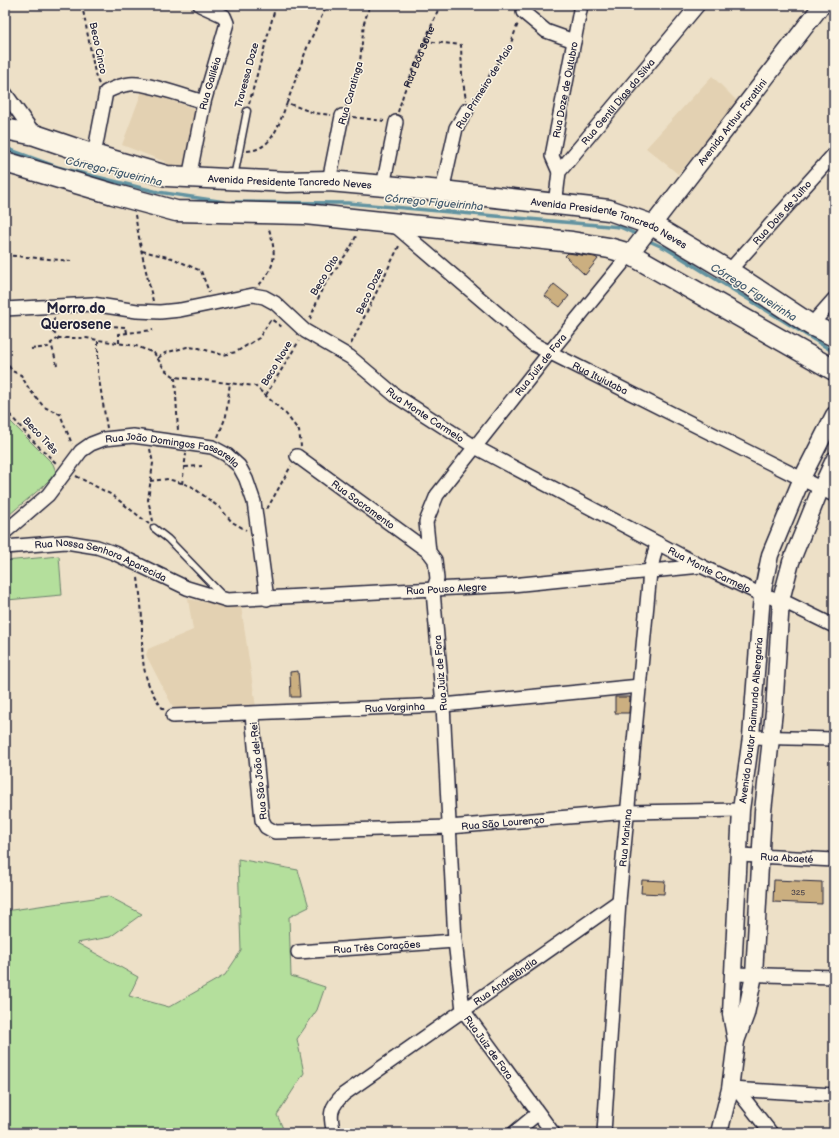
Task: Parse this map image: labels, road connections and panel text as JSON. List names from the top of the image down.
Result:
{
  "streets": {
    "main road": ["Avenida Presidente Tancredo Neves"],
    "street": [
      "Rua Galiléia",
      "Rua Primeiro de Maio",
      "Rua Doze de Outubro",
      "Rua Caratinga",
      "Rua Gentil Dias da Silva",
      "Avenida Arthur Forattini",
      "Rua Dois de Julho",
      "Rua Juiz de Fora",
      "Rua Ituiutaba",
      "Rua Monte Carmelo",
      "Rua João Domingos Fassarella",
      "Rua Sacramento",
      "Rua Nossa Senhora Aparecida",
      "Rua Pouso Alegre",
      "Rua Varginha",
      "Avenida Doutor Raimundo Albergaria",
      "Rua São João del-Rei",
      "Rua São Lourenço",
      "Rua Mariana",
      "Rua Abaeté",
      "Rua Três Corações",
      "Rua Andrelândia"
    ],
    "lane": ["Travessa Doze"],
    "path": [
      "Beco Cinco",
      "Rua Boa Sorte",
      "Beco Oito",
      "Beco Doze",
      "Beco Nove",
      "Beco Três"
    ]
  },
  "crossings": [
    ["Travessa Doze", "Avenida Presidente Tancredo Neves"],
    ["Rua Galiléia", "Avenida Presidente Tancredo Neves"],
    ["Rua Primeiro de Maio", "Avenida Presidente Tancredo Neves"],
    ["Rua Doze de Outubro", "Rua Gentil Dias da Silva"],
    ["Rua Caratinga", "Avenida Presidente Tancredo Neves"],
    ["Avenida Arthur Forattini", "Avenida Presidente Tancredo Neves"],
    ["Avenida Arthur Forattini", "Rua Juiz de Fora"],
    ["Avenida Presidente Tancredo Neves", "Rua Dois de Julho"],
    ["Beco Oito", "Beco Nove"],
    ["Beco Oito", "Rua Monte Carmelo"],
    ["Beco Doze", "Rua Ituiutaba"],
    ["Beco Doze", "Rua Monte Carmelo"],
    ["Beco Nove", "Rua Monte Carmelo"],
    ["Rua Juiz de Fora", "Rua Ituiutaba"],
    ["Rua Juiz de Fora", "Rua Monte Carmelo"],
    ["Rua Juiz de Fora", "Rua Sacramento"],
    ["Rua Juiz de Fora", "Rua Pouso Alegre"],
    ["Rua Juiz de Fora", "Rua Varginha"],
    ["Rua Juiz de Fora", "Rua São Lourenço"],
    ["Rua Juiz de Fora", "Rua Três Corações"],
    ["Rua Juiz de Fora", "Rua Andrelândia"],
    ["Rua Ituiutaba", "Avenida Doutor Raimundo Albergaria"],
    ["Rua Monte Carmelo", "Rua Pouso Alegre"],
    ["Rua Monte Carmelo", "Avenida Doutor Raimundo Albergaria"],
    ["Rua Monte Carmelo", "Rua Mariana"],
    ["Beco Três", "Rua João Domingos Fassarella"],
    ["Rua João Domingos Fassarella", "Rua Pouso Alegre"],
    ["Rua Nossa Senhora Aparecida", "Rua Pouso Alegre"],
    ["Rua Pouso Alegre", "Rua Mariana"],
    ["Rua Varginha", "Rua São João del-Rei"],
    ["Rua Varginha", "Rua Mariana"],
    ["Avenida Doutor Raimundo Albergaria", "Rua São Lourenço"],
    ["Avenida Doutor Raimundo Albergaria", "Rua Abaeté"],
    ["Rua São João del-Rei", "Rua São Lourenço"],
    ["Rua São Lourenço", "Rua Mariana"],
    ["Rua Mariana", "Rua Andrelândia"]
  ],
  "districts": ["Morro do Querosene"],
  "water": ["Córrego Figueirinha"],
  "house_numbers": ["325"]
}
